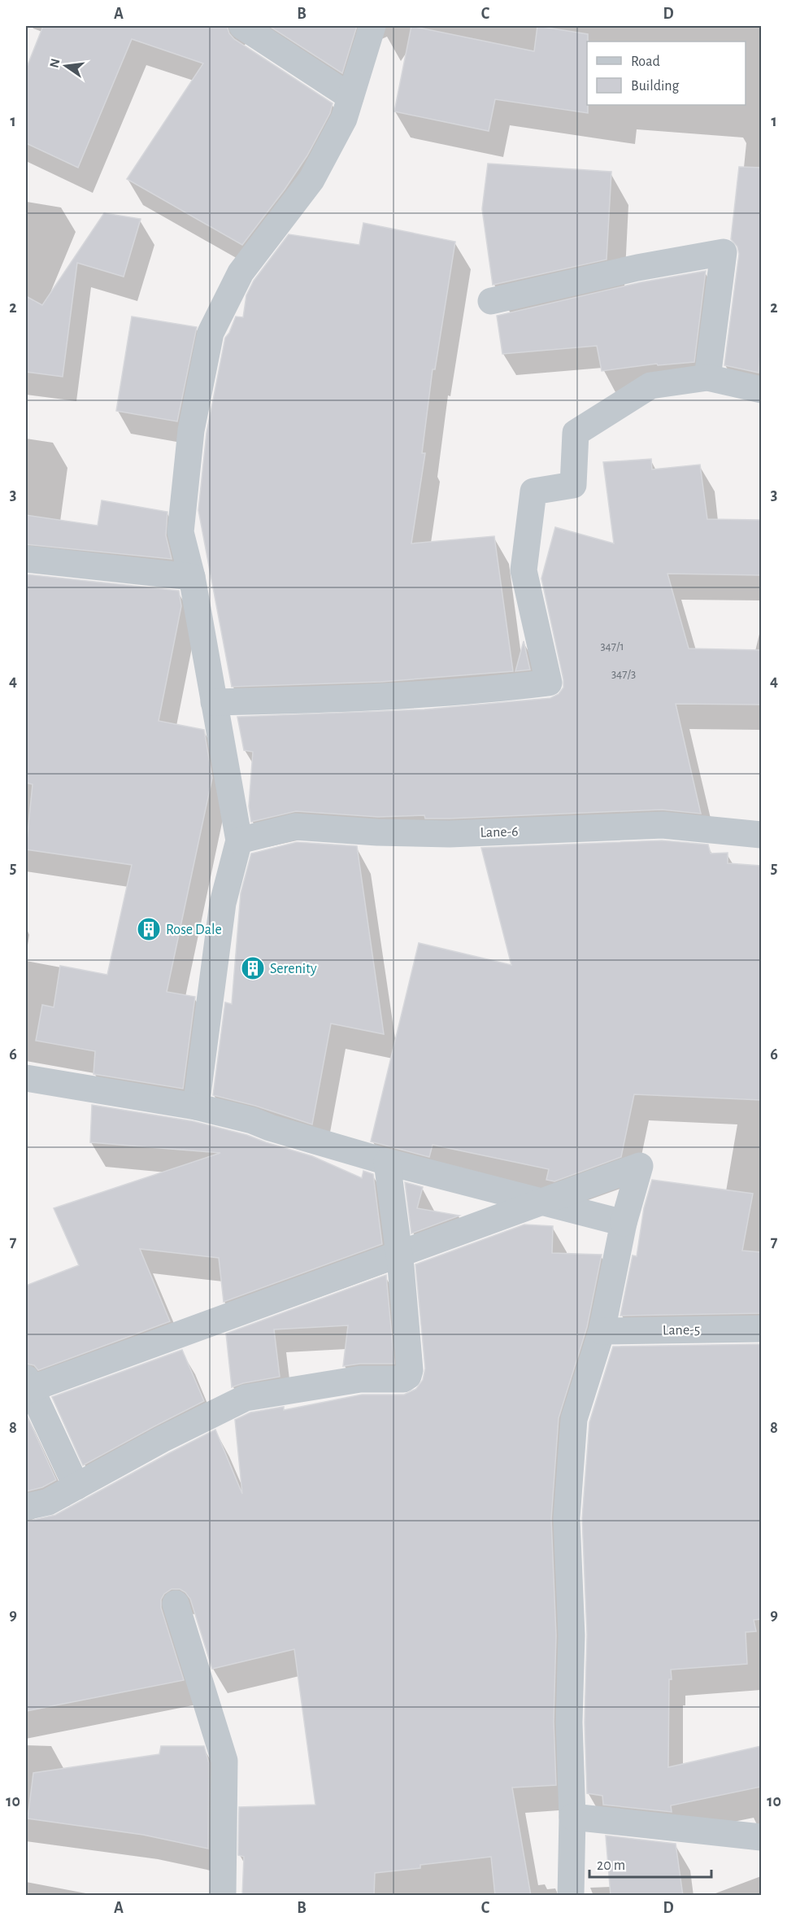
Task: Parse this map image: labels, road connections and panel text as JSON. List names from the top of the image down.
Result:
{
  "streets": {
    "street": ["Lane-6", "Lane-5"]
  },
  "places": {
    "building": ["Rose Dale", "Serenity"]
  },
  "house_numbers": ["347/1", "347/3"],
  "legend": ["Road", "Building"],
  "scale_bar": "20 m",
  "north": "left",
  "grid": {
    "columns": [
      "A",
      "B",
      "C",
      "D"
    ],
    "rows": [
      "1",
      "2",
      "3",
      "4",
      "5",
      "6",
      "7",
      "8",
      "9",
      "10"
    ]
  }
}
